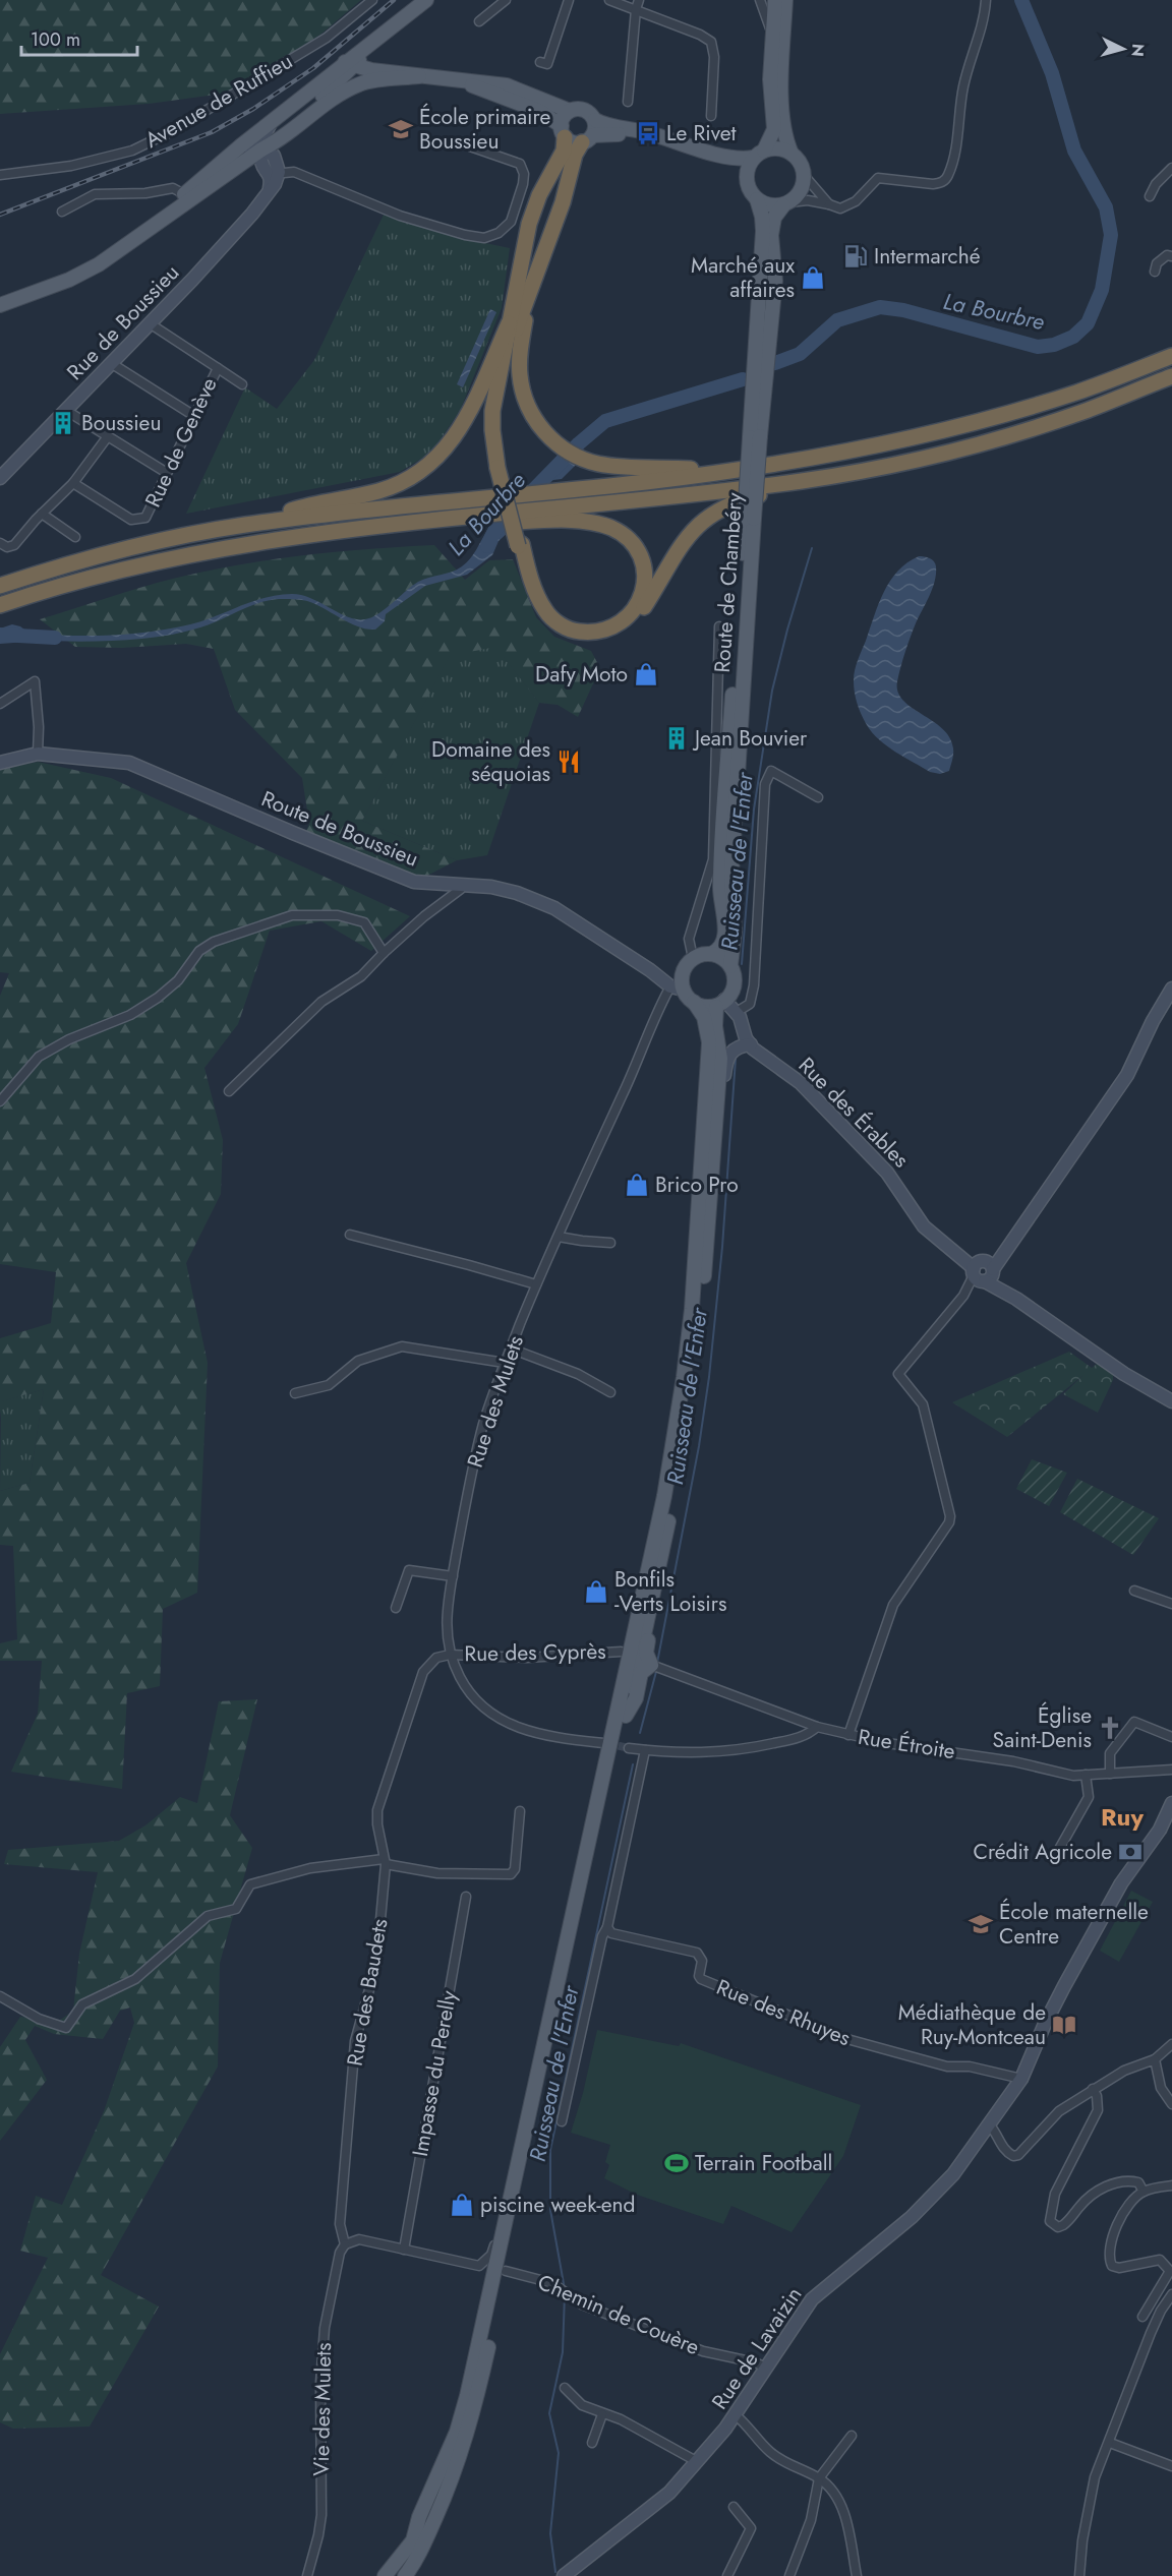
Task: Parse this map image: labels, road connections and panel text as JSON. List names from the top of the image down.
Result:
{
  "streets": {
    "main road": ["Route de Chambéry"],
    "street": [
      "Avenue de Ruffieu",
      "Rue de Boussieu",
      "Rue de Genève",
      "Route de Boussieu",
      "Rue des Érables",
      "Rue des Mulets",
      "Rue des Cyprès",
      "Rue Étroite",
      "Rue des Baudets",
      "Rue des Rhuyes",
      "Impasse du Perelly",
      "Chemin de Couère",
      "Rue de Lavaizin",
      "Vie des Mulets"
    ]
  },
  "crossings": [
    ["Rue de Boussieu", "Rue de Genève"],
    ["Route de Chambéry", "Route de Boussieu"],
    ["Route de Chambéry", "Rue des Érables"],
    ["Route de Chambéry", "Rue des Mulets"],
    ["Route de Boussieu", "Rue des Érables"],
    ["Route de Boussieu", "Rue des Mulets"],
    ["Rue des Érables", "Rue des Mulets"],
    ["Rue des Mulets", "Rue des Cyprès"],
    ["Rue des Mulets", "Rue des Baudets"],
    ["Rue des Cyprès", "Rue des Baudets"],
    ["Rue des Baudets", "Vie des Mulets"],
    ["Rue des Rhuyes", "Rue de Lavaizin"],
    ["Chemin de Couère", "Rue de Lavaizin"]
  ],
  "districts": ["Ruy"],
  "water": ["La Bourbre", "Ruisseau de l'Enfer"],
  "places": {
    "school or university": ["École primaire Boussieu", "École maternelle Centre"],
    "bus stop": ["Le Rivet"],
    "fuel station": ["Intermarché"],
    "shop": [
      "Marché aux affaires",
      "Dafy Moto",
      "Brico Pro",
      "Bonfils -Verts Loisirs",
      "piscine week-end"
    ],
    "building": ["Boussieu", "Jean Bouvier"],
    "restaurant": ["Domaine des séquoias"],
    "church": ["Église Saint-Denis"],
    "bank": ["Crédit Agricole"],
    "library": ["Médiathèque de Ruy-Montceau"],
    "sports": ["Terrain Football"]
  },
  "scale_bar": "100 m",
  "north": "right"
}
